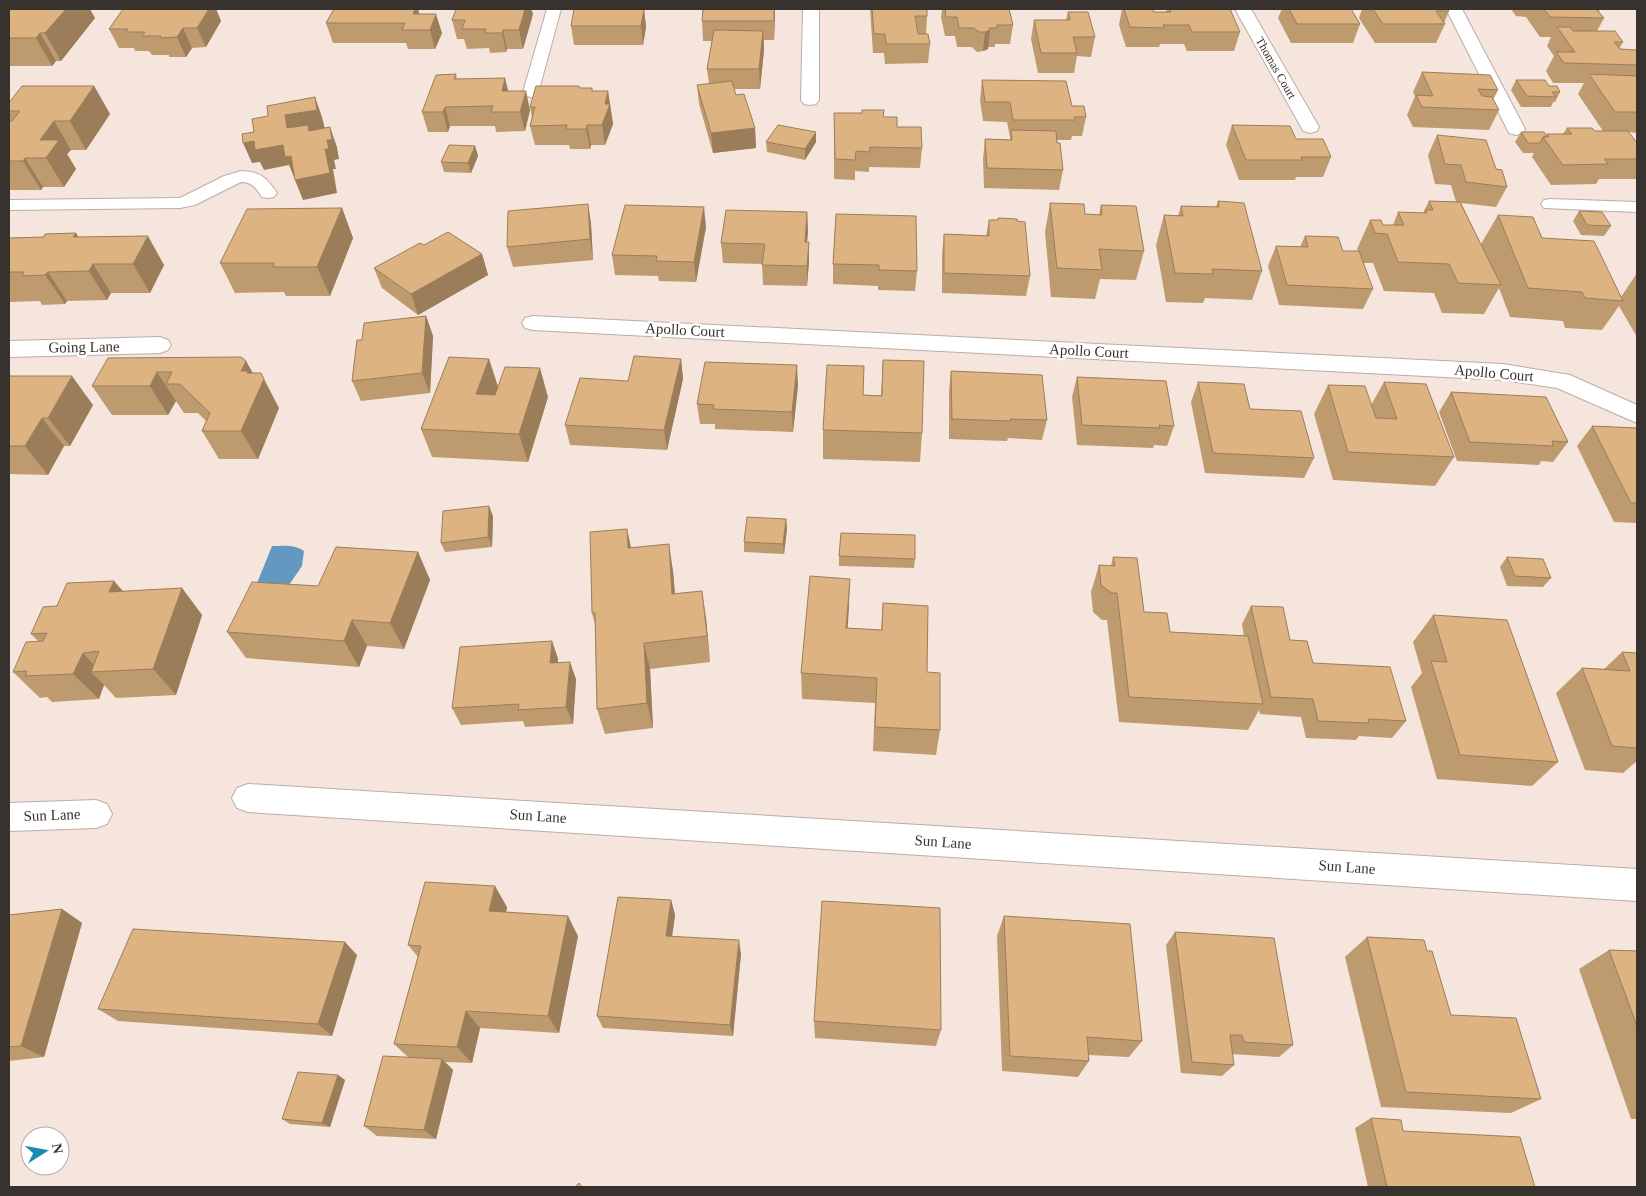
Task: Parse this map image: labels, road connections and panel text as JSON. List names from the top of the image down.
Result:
{
  "streets": {
    "street": [
      "Thomas Court",
      "Apollo Court",
      "Going Lane",
      "Sun Lane"
    ]
  },
  "north": "right"
}
